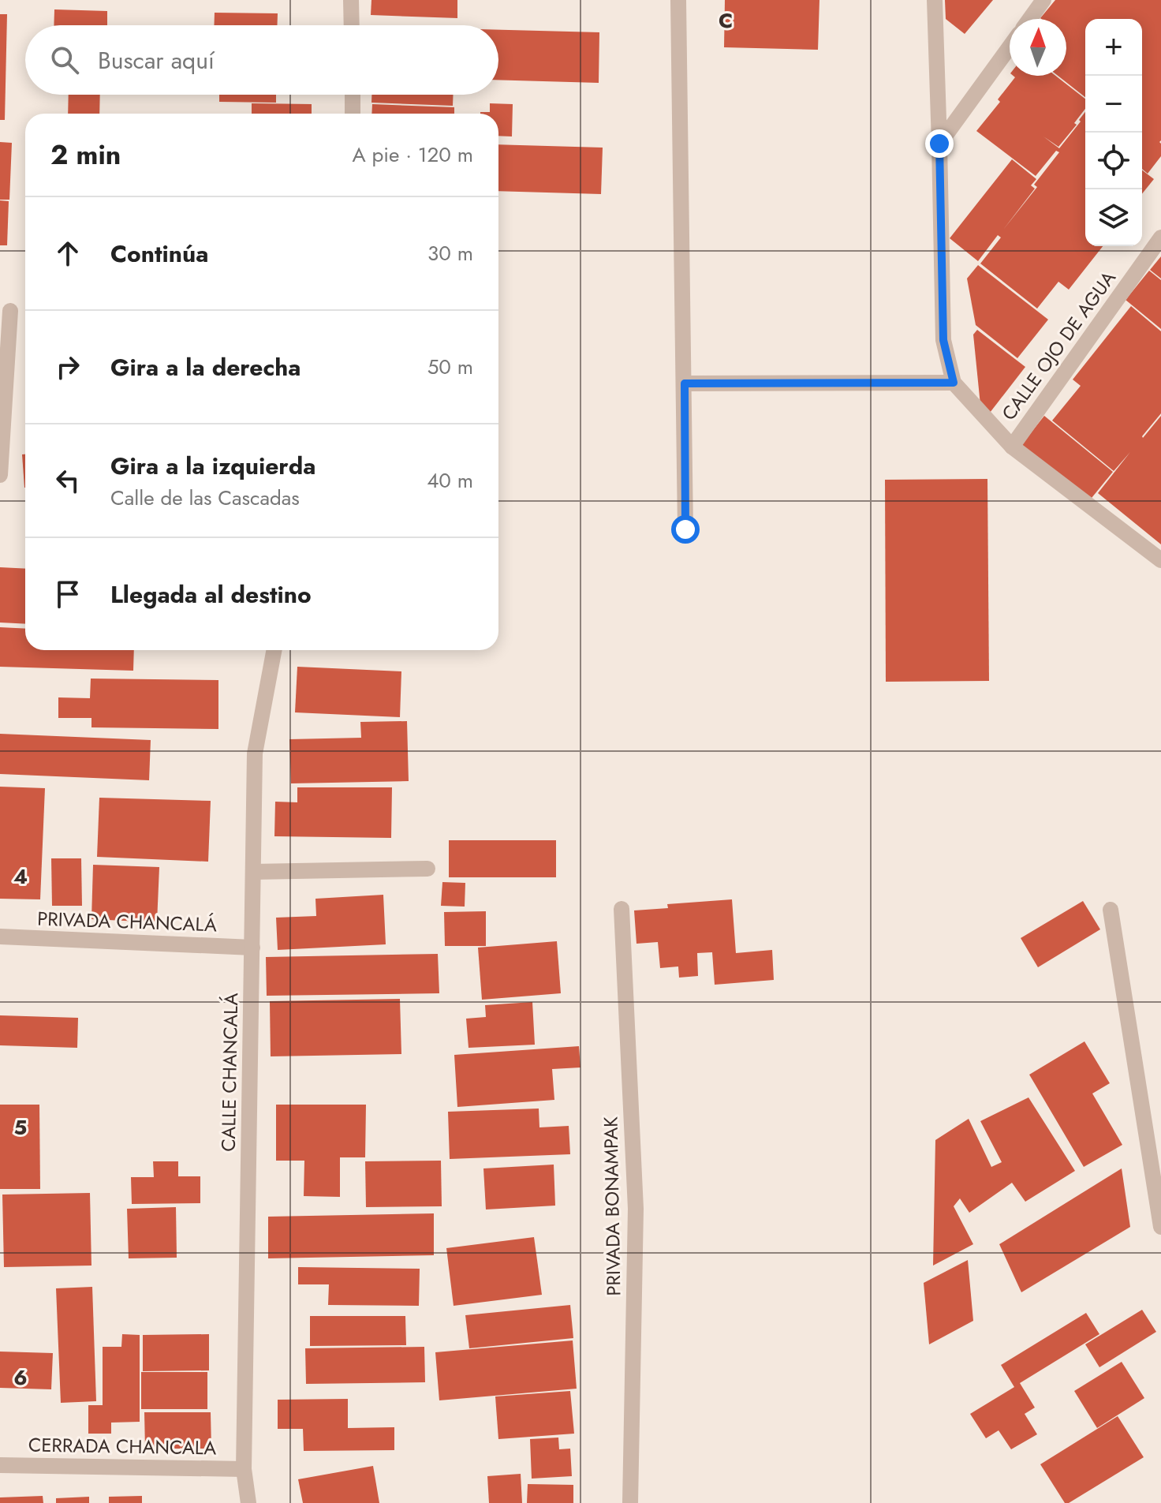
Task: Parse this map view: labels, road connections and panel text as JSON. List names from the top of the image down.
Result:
{
  "streets": {
    "street": [
      "CALLE OJO DE AGUA",
      "PRIVADA CHANCALÁ",
      "CALLE CHANCALÁ",
      "PRIVADA BONAMPAK",
      "CERRADA CHANCALA"
    ]
  },
  "crossings": [
    ["PRIVADA CHANCALÁ", "CALLE CHANCALÁ"],
    ["CALLE CHANCALÁ", "CERRADA CHANCALA"]
  ],
  "north": "top",
  "page": {
    "map_buttons": ["+", "−"],
    "search": "Buscar aquí",
    "heading": ["2 min", "A pie · 120 m"],
    "list": [
      ["Continúa", "30 m"],
      ["Gira a la derecha", "50 m"],
      ["Gira a la izquierda", "Calle de las Cascadas", "40 m"],
      "Llegada al destino"
    ]
  },
  "grid": {
    "columns": ["C"],
    "rows": ["4", "5", "6"]
  }
}
